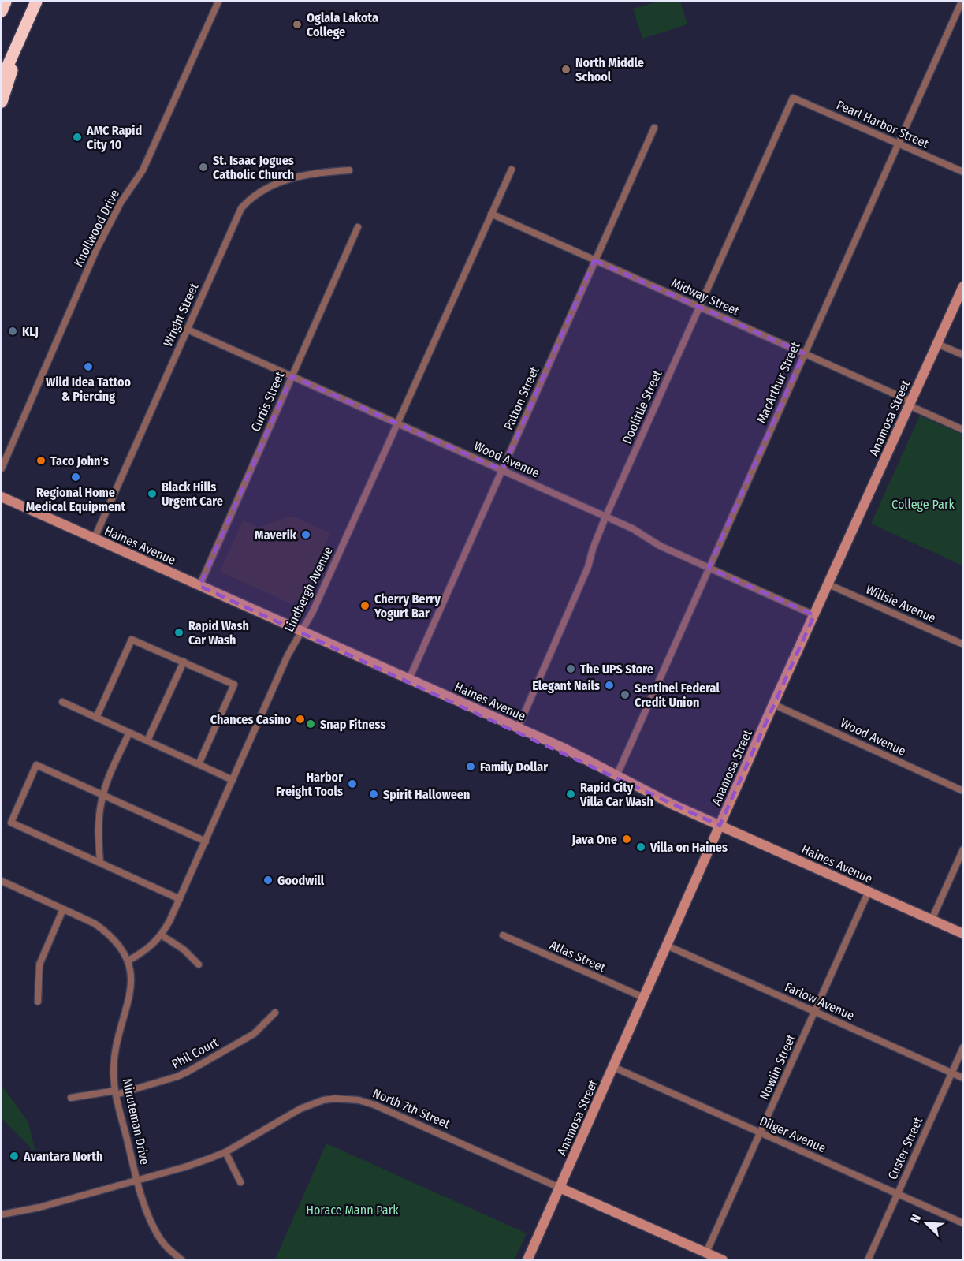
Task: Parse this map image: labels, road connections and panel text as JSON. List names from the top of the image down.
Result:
{
  "streets": {
    "main road": ["Anamosa Street", "Haines Avenue", "North 7th Street"],
    "street": [
      "Pearl Harbor Street",
      "Knollwood Drive",
      "Midway Street",
      "Wright Street",
      "MacArthur Street",
      "Patton Street",
      "Curtis Street",
      "Doolittle Street",
      "Wood Avenue",
      "Lindbergh Avenue",
      "Willsie Avenue",
      "Atlas Street",
      "Farlow Avenue",
      "Phil Court",
      "Nowlin Street",
      "Minuteman Drive",
      "Dilger Avenue",
      "Custer Street"
    ]
  },
  "crossings": [
    ["Pearl Harbor Street", "MacArthur Street"],
    ["Pearl Harbor Street", "Doolittle Street"],
    ["Midway Street", "MacArthur Street"],
    ["Midway Street", "Patton Street"],
    ["Midway Street", "Doolittle Street"],
    ["Midway Street", "Anamosa Street"],
    ["Midway Street", "Lindbergh Avenue"],
    ["Wright Street", "Wood Avenue"],
    ["Wright Street", "Haines Avenue"],
    ["MacArthur Street", "Wood Avenue"],
    ["MacArthur Street", "Haines Avenue"],
    ["Patton Street", "Wood Avenue"],
    ["Patton Street", "Haines Avenue"],
    ["Curtis Street", "Wood Avenue"],
    ["Curtis Street", "Haines Avenue"],
    ["Doolittle Street", "Wood Avenue"],
    ["Doolittle Street", "Haines Avenue"],
    ["Anamosa Street", "Wood Avenue"],
    ["Anamosa Street", "Haines Avenue"],
    ["Anamosa Street", "Willsie Avenue"],
    ["Anamosa Street", "Atlas Street"],
    ["Anamosa Street", "Farlow Avenue"],
    ["Anamosa Street", "North 7th Street"],
    ["Anamosa Street", "Dilger Avenue"],
    ["Wood Avenue", "Lindbergh Avenue"],
    ["Haines Avenue", "Lindbergh Avenue"],
    ["Haines Avenue", "Nowlin Street"],
    ["Lindbergh Avenue", "Minuteman Drive"],
    ["Farlow Avenue", "Nowlin Street"],
    ["Farlow Avenue", "Custer Street"],
    ["Phil Court", "Minuteman Drive"],
    ["Nowlin Street", "North 7th Street"],
    ["Nowlin Street", "Dilger Avenue"],
    ["North 7th Street", "Minuteman Drive"],
    ["Dilger Avenue", "Custer Street"]
  ],
  "parks": ["College Park", "Horace Mann Park"],
  "places": [
    "Oglala Lakota College",
    "North Middle School",
    "AMC Rapid City 10",
    "St. Isaac Jogues Catholic Church",
    "KLJ",
    "Wild Idea Tattoo & Piercing",
    "Taco John's",
    "Regional Home Medical Equipment",
    "Black Hills Urgent Care",
    "Maverik",
    "Cherry Berry Yogurt Bar",
    "Rapid Wash Car Wash",
    "The UPS Store",
    "Elegant Nails",
    "Sentinel Federal Credit Union",
    "Chances Casino",
    "Snap Fitness",
    "Family Dollar",
    "Harbor Freight Tools",
    "Spirit Halloween",
    "Rapid City Villa Car Wash",
    "Java One",
    "Villa on Haines",
    "Goodwill",
    "Avantara North"
  ],
  "north": "top left"
}
